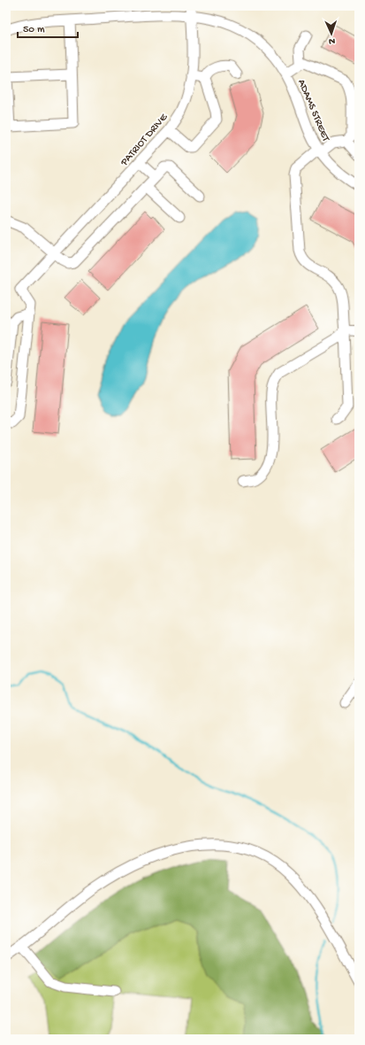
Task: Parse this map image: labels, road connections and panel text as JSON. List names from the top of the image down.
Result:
{
  "streets": {
    "street": ["ADAMS STREET", "PATRIOT DRIVE"]
  },
  "crossings": [
    ["ADAMS STREET", "PATRIOT DRIVE"]
  ],
  "scale_bar": "50 m",
  "north": "bottom"
}
